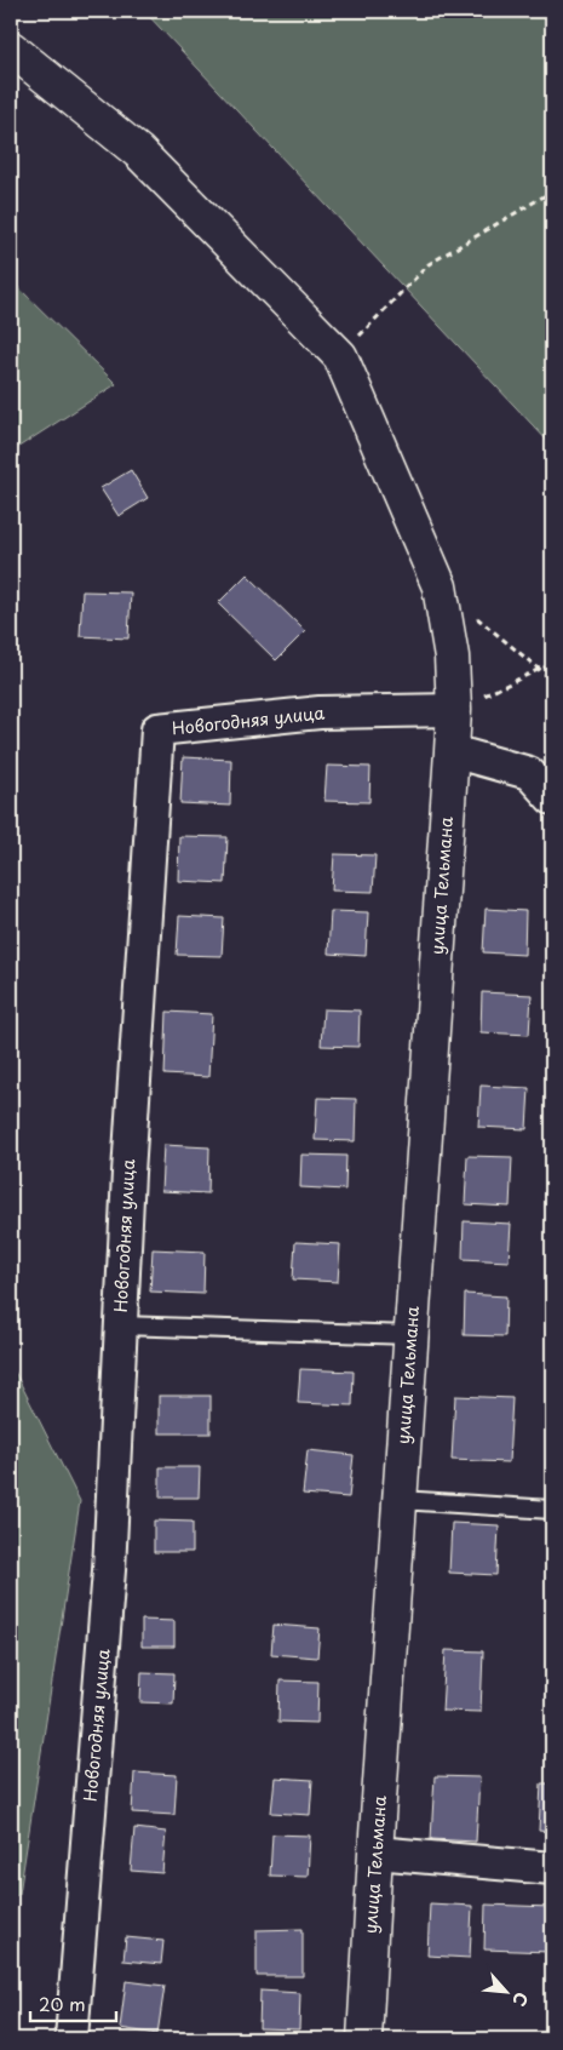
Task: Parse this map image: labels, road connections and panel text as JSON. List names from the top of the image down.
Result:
{
  "streets": {
    "street": ["Новогодняя улица", "улица Тельмана"]
  },
  "crossings": [
    ["Новогодняя улица", "улица Тельмана"]
  ],
  "scale_bar": "20 m",
  "north": "bottom right"
}
